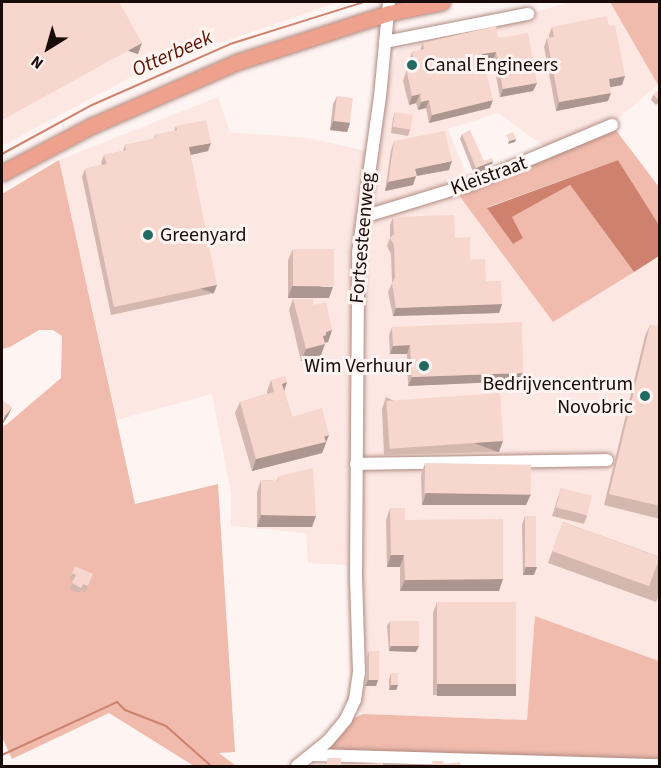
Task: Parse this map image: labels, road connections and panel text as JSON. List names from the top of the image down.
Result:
{
  "streets": {
    "street": ["Kleistraat", "Fortsesteenweg"]
  },
  "crossings": [
    ["Kleistraat", "Fortsesteenweg"]
  ],
  "water": ["Otterbeek"],
  "places": [
    "Canal Engineers",
    "Greenyard",
    "Wim Verhuur",
    "Bedrijvencentrum Novobric"
  ],
  "north": "bottom left"
}
